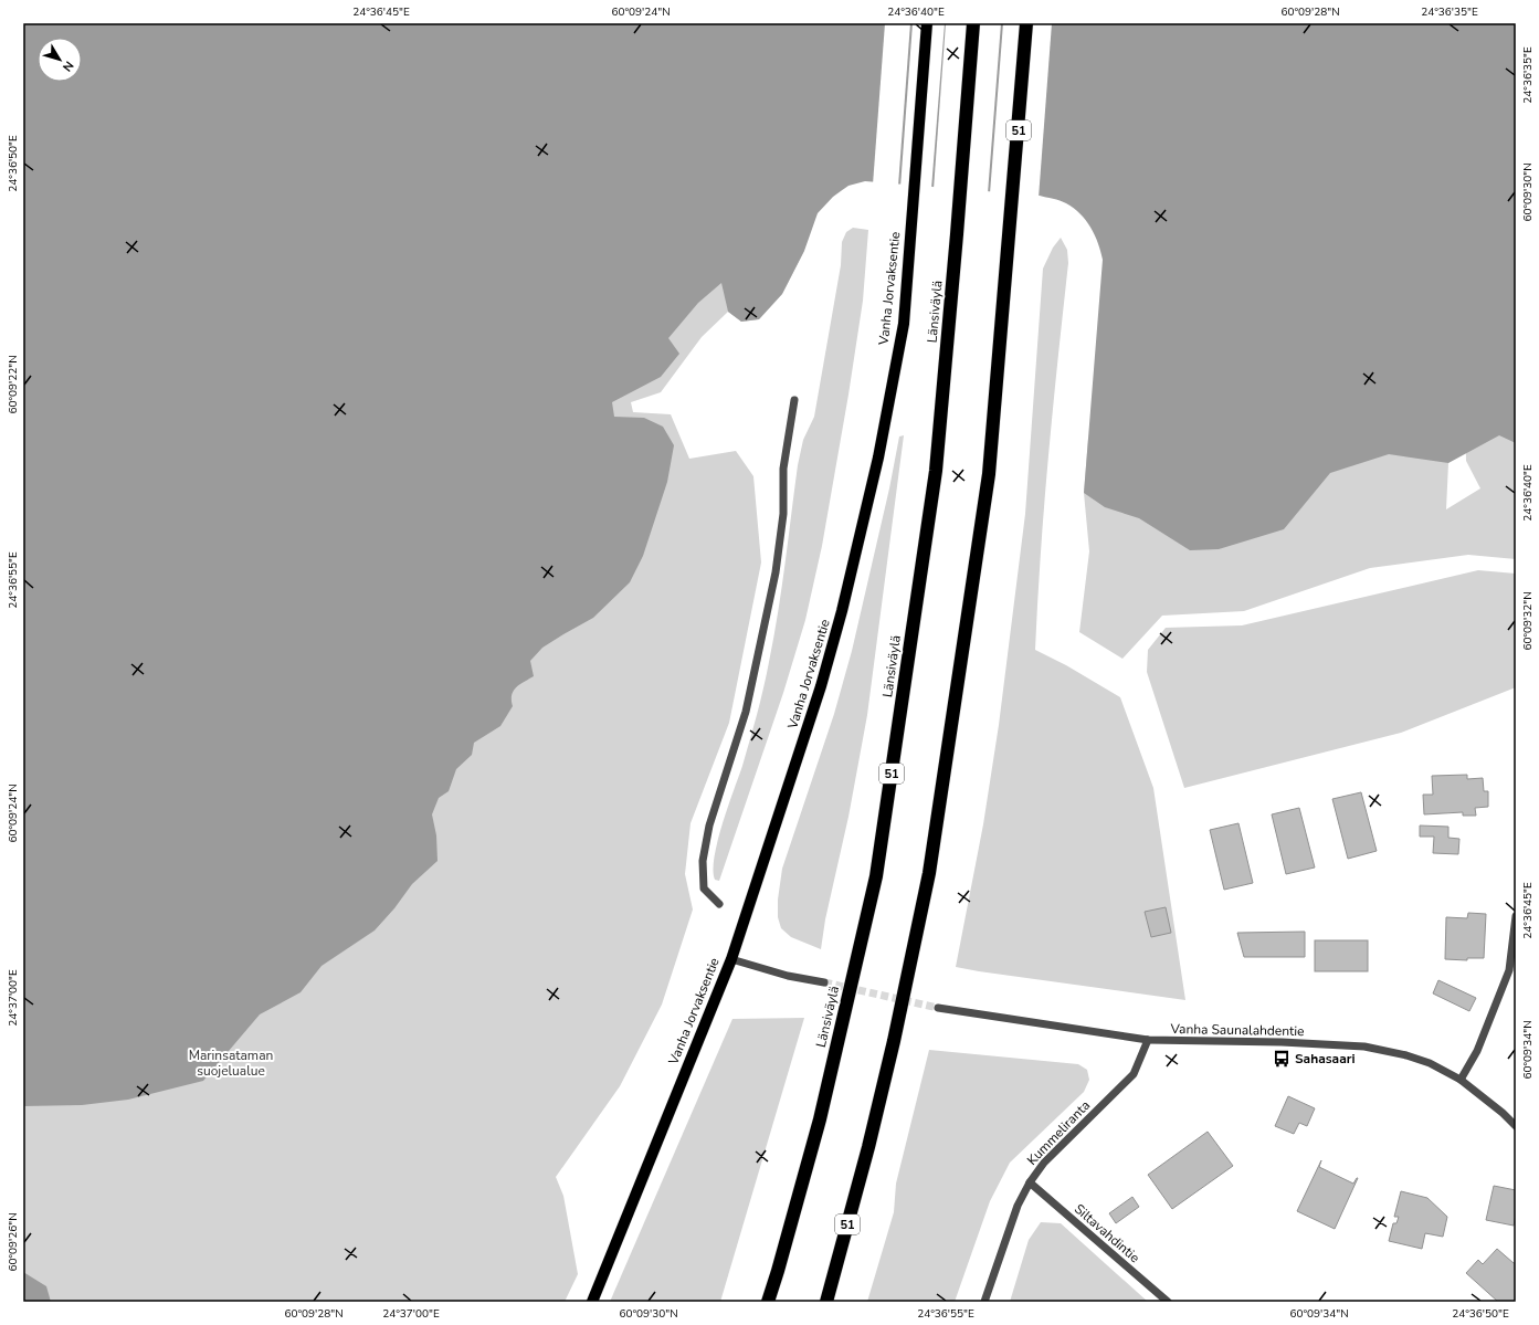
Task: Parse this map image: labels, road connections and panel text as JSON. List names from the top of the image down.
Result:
{
  "streets": {
    "highway": ["51", "Länsiväylä"],
    "main road": ["Vanha Jorvaksentie"],
    "street": ["Vanha Saunalahdentie", "Kummeliranta", "Siltavahdintie"]
  },
  "crossings": [
    ["Vanha Saunalahdentie", "Kummeliranta"],
    ["Kummeliranta", "Siltavahdintie"]
  ],
  "parks": ["Marinsataman suojelualue"],
  "places": {
    "bus stop": ["Sahasaari"]
  },
  "north": "bottom right",
  "coordinates": [
    "24°36'45\"E",
    "60°09'24\"N",
    "24°36'40\"E",
    "60°09'28\"N",
    "24°36'35\"E",
    "24°36'50\"E",
    "60°09'30\"N",
    "60°09'22\"N",
    "24°36'55\"E",
    "60°09'32\"N",
    "24°37'00\"E",
    "60°09'34\"N",
    "60°09'26\"N"
  ]
}
